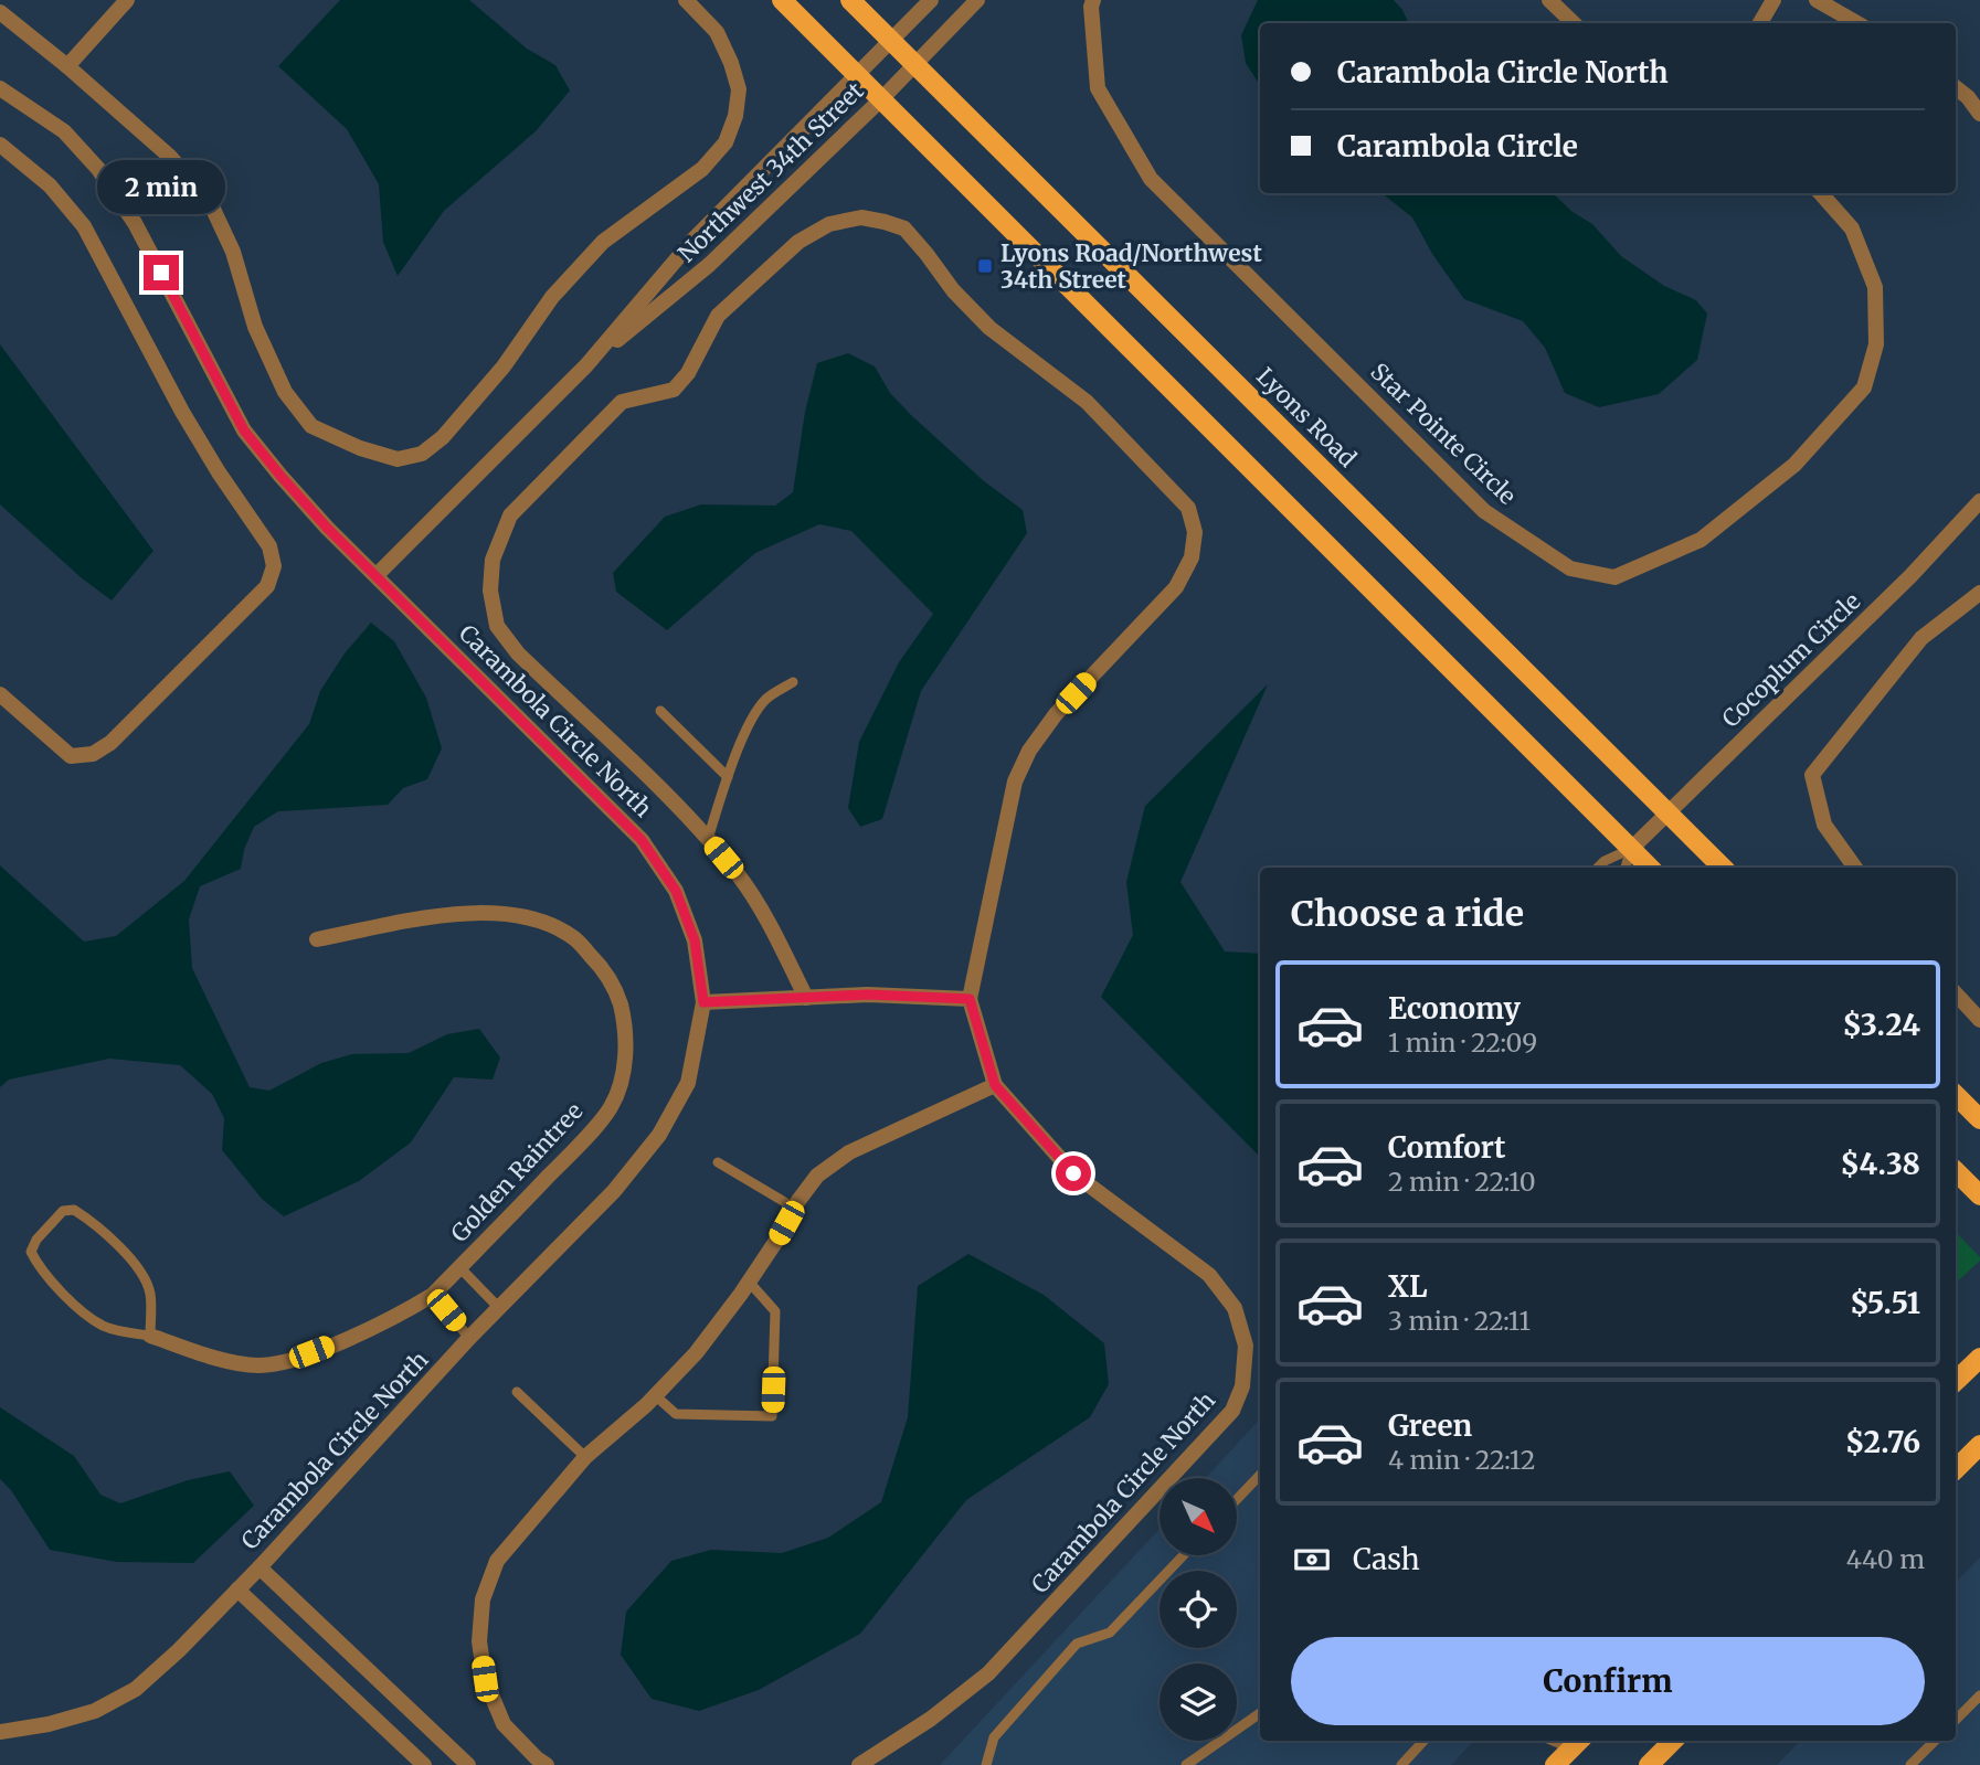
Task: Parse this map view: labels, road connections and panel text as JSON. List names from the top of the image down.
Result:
{
  "streets": {
    "main road": ["Lyons Road"],
    "street": [
      "Northwest 34th Street",
      "Star Pointe Circle",
      "Cocoplum Circle",
      "Carambola Circle North",
      "Golden Raintree"
    ]
  },
  "crossings": [
    ["Northwest 34th Street", "Lyons Road"],
    ["Northwest 34th Street", "Carambola Circle North"],
    ["Lyons Road", "Cocoplum Circle"]
  ],
  "places": {
    "transit": ["Lyons Road/Northwest 34th Street"]
  },
  "north": "bottom right",
  "page": {
    "banner": ["Carambola Circle North", "Carambola Circle"],
    "bubble": "2 min",
    "heading": "Choose a ride",
    "list": [
      {
        "name": "Economy",
        "note": "1 min · 22:09",
        "value": "$3.24"
      },
      {
        "name": "Comfort",
        "note": "2 min · 22:10",
        "value": "$4.38"
      },
      {
        "name": "XL",
        "note": "3 min · 22:11",
        "value": "$5.51"
      },
      {
        "name": "Green",
        "note": "4 min · 22:12",
        "value": "$2.76"
      }
    ],
    "pay": ["Cash", "440 m"],
    "buttons": "Confirm"
  }
}
